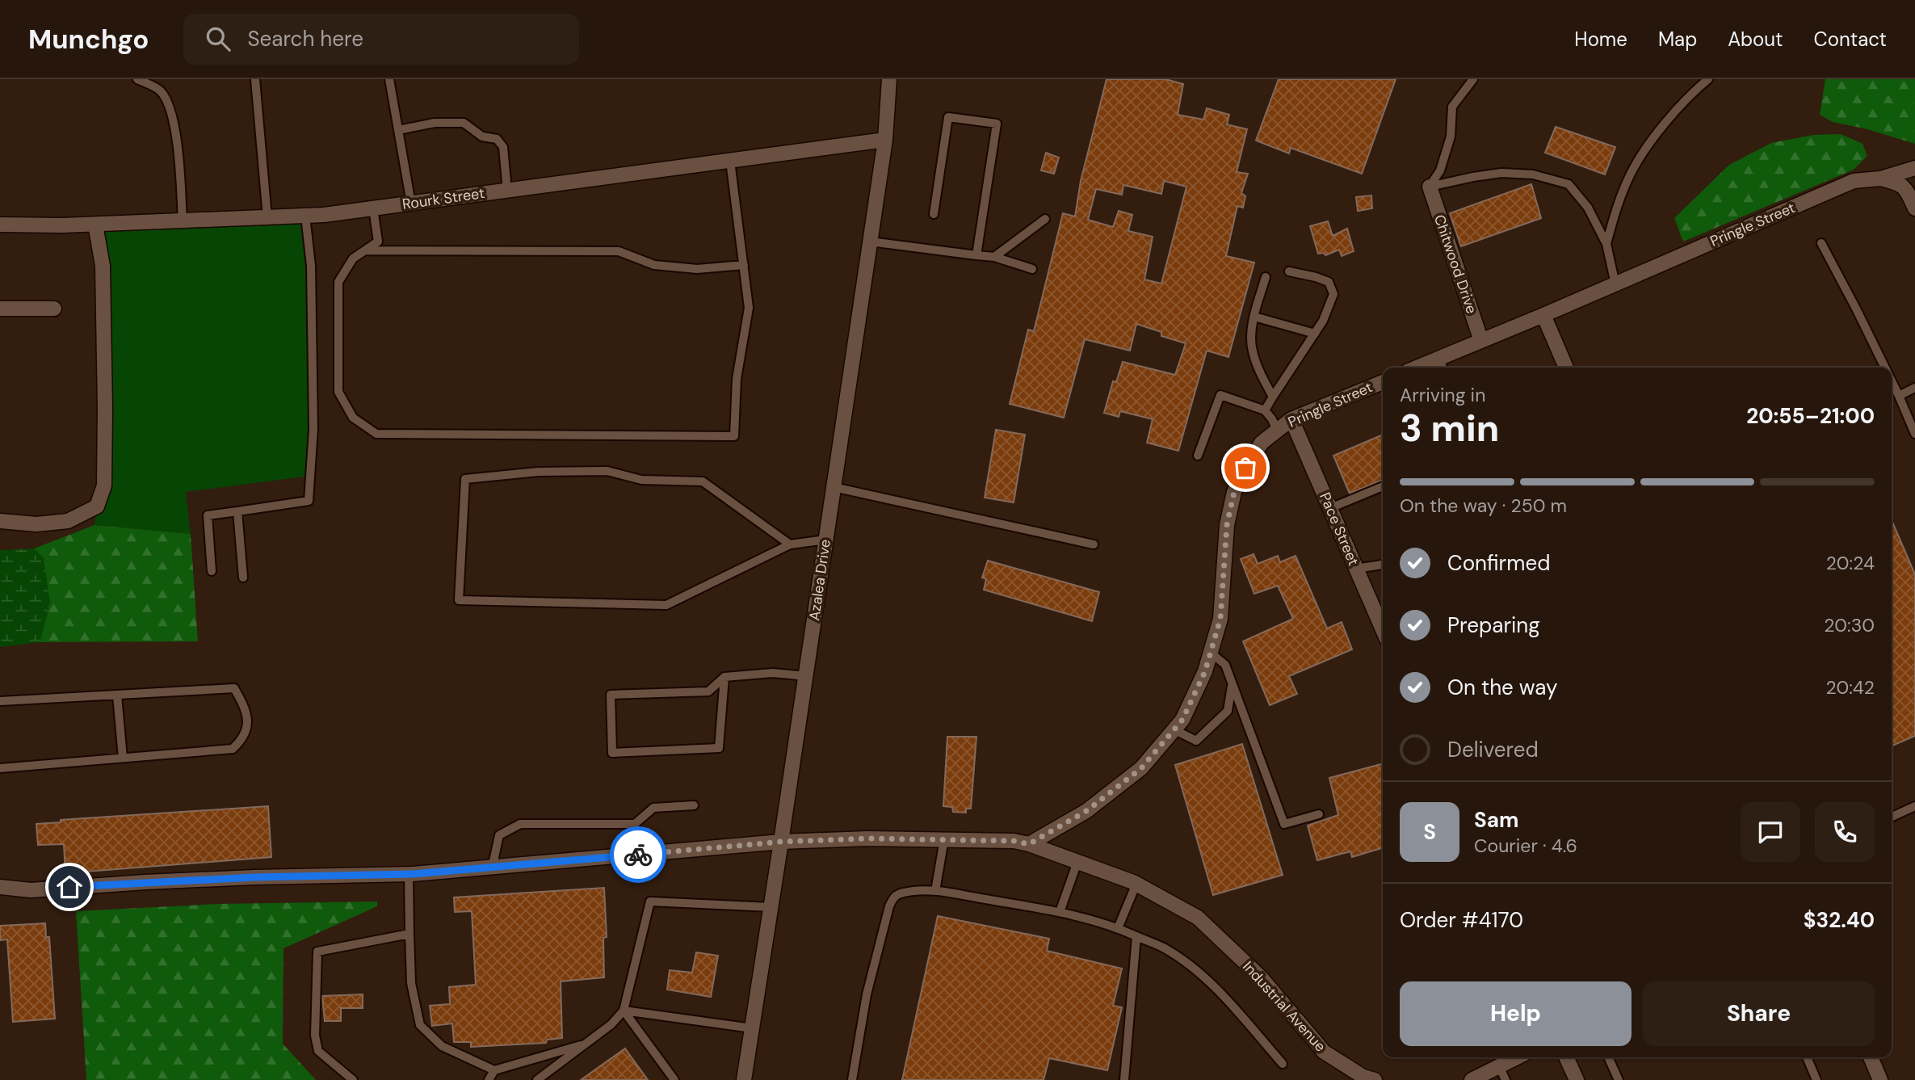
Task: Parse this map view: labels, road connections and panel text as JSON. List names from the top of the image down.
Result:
{
  "streets": {
    "street": [
      "Rourk Street",
      "Pringle Street",
      "Chitwood Drive",
      "Pace Street",
      "Azalea Drive",
      "Industrial Avenue"
    ]
  },
  "crossings": [
    ["Rourk Street", "Azalea Drive"],
    ["Pringle Street", "Chitwood Drive"],
    ["Pringle Street", "Pace Street"],
    ["Pringle Street", "Industrial Avenue"],
    ["Azalea Drive", "Industrial Avenue"]
  ],
  "page": {
    "header": "Munchgo",
    "search": "Search here",
    "nav": [
      "Home",
      "Map",
      "About",
      "Contact"
    ],
    "heading": ["3 min", "Arriving in", "20:55–21:00"],
    "panel": [
      "Sam",
      "Courier · 4.6",
      "Order #4170",
      "$32.40"
    ],
    "bar": "On the way · 250 m",
    "list": [
      ["Confirmed", "20:24"],
      ["Preparing", "20:30"],
      ["On the way", "20:42"],
      "Delivered"
    ],
    "round": "S",
    "buttons": ["Help", "Share"]
  }
}
